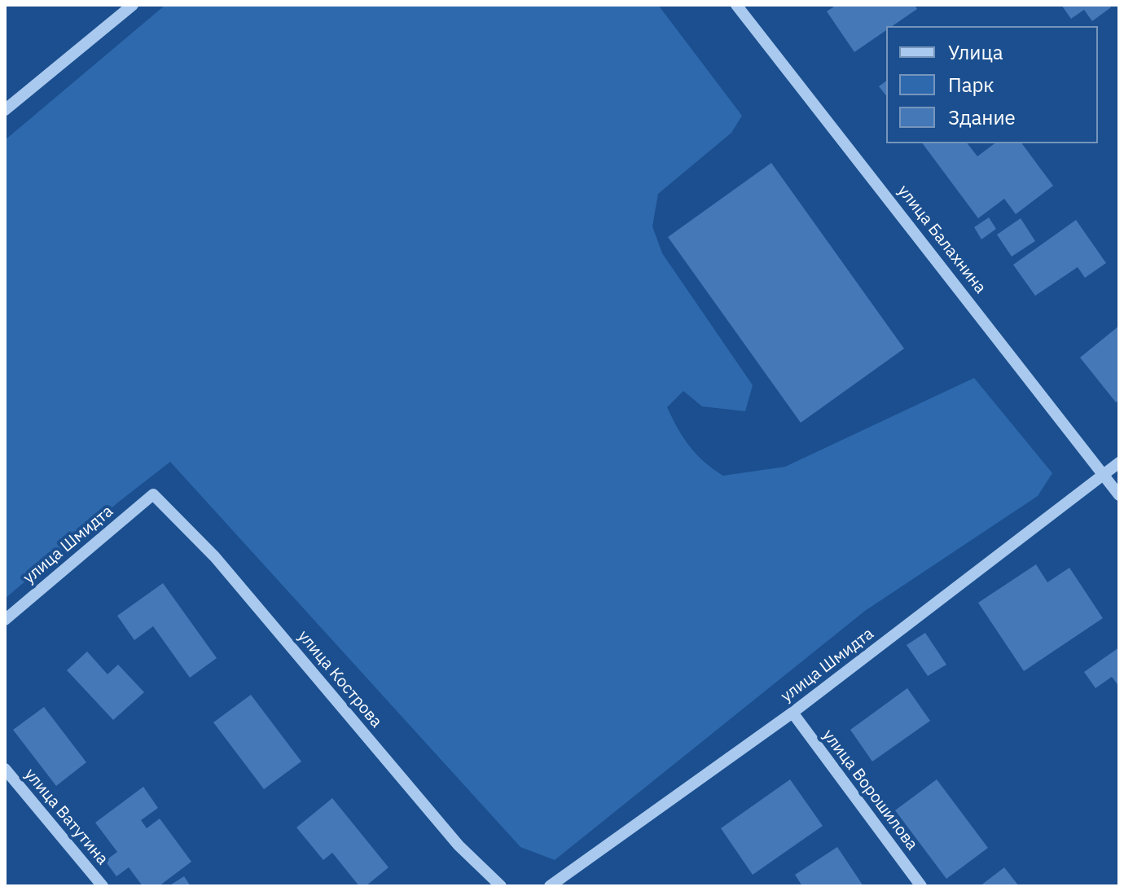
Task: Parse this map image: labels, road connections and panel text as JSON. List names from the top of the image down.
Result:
{
  "streets": {
    "street": [
      "улица Балахнина",
      "улица Шмидта",
      "улица Кострова",
      "улица Ворошилова",
      "улица Ватутина"
    ]
  },
  "crossings": [
    ["улица Балахнина", "улица Шмидта"],
    ["улица Шмидта", "улица Кострова"],
    ["улица Шмидта", "улица Ворошилова"]
  ],
  "legend": ["Улица", "Парк", "Здание"]
}
